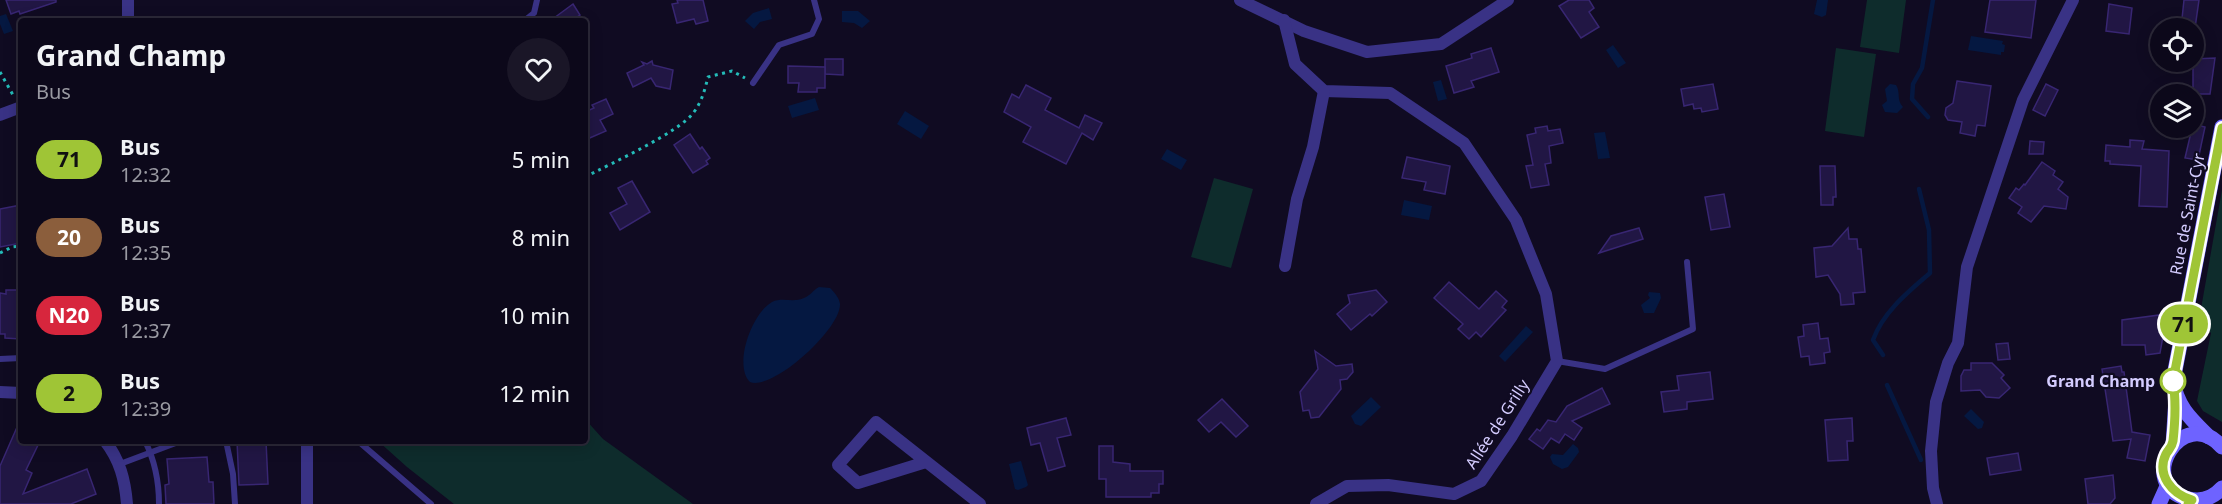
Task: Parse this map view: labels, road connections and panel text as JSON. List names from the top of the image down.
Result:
{
  "streets": {
    "main road": ["Rue de Saint-Cyr"],
    "street": ["Allée de Grilly"]
  },
  "places": ["Grand Champ"],
  "lines": ["bus line 71"],
  "page": {
    "on_map": "71",
    "heading": ["Grand Champ", "Bus"],
    "list": [
      {
        "mark": "71",
        "name": "Bus",
        "note": "12:32",
        "value": "5 min"
      },
      {
        "mark": "20",
        "name": "Bus",
        "note": "12:35",
        "value": "8 min"
      },
      {
        "mark": "N20",
        "name": "Bus",
        "note": "12:37",
        "value": "10 min"
      },
      {
        "mark": "2",
        "name": "Bus",
        "note": "12:39",
        "value": "12 min"
      }
    ]
  }
}
